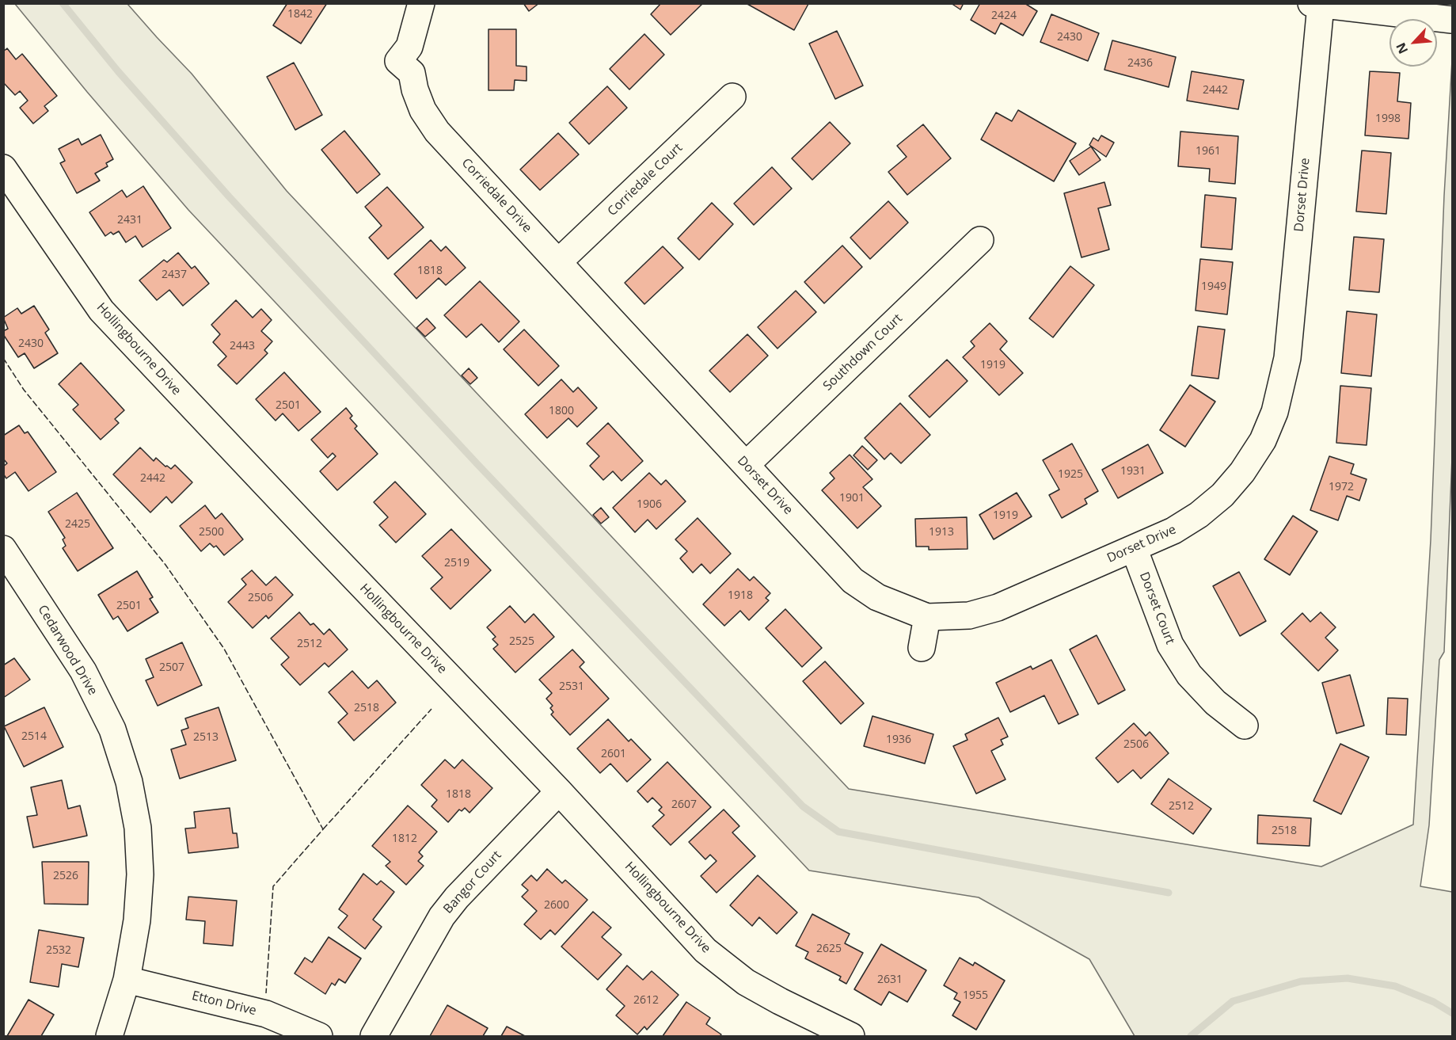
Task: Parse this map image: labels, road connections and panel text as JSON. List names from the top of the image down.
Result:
{
  "streets": {
    "street": [
      "Corriedale Court",
      "Dorset Drive",
      "Corriedale Drive",
      "Hollingbourne Drive",
      "Southdown Court",
      "Dorset Court",
      "Cedarwood Drive",
      "Bangor Court",
      "Etton Drive"
    ]
  },
  "crossings": [
    ["Corriedale Court", "Corriedale Drive"],
    ["Dorset Drive", "Corriedale Drive"],
    ["Dorset Drive", "Southdown Court"],
    ["Dorset Drive", "Dorset Court"],
    ["Hollingbourne Drive", "Bangor Court"],
    ["Cedarwood Drive", "Etton Drive"]
  ],
  "house_numbers": [
    "1842",
    "2424",
    "2430",
    "2436",
    "2442",
    "1998",
    "1961",
    "2431",
    "1818",
    "2437",
    "1949",
    "2430",
    "2443",
    "1919",
    "2501",
    "1800",
    "1931",
    "1925",
    "2442",
    "1972",
    "1901",
    "1906",
    "1919",
    "2425",
    "2500",
    "1913",
    "2519",
    "1918",
    "2506",
    "2501",
    "2525",
    "2512",
    "2507",
    "2531",
    "2518",
    "2514",
    "2513",
    "1936",
    "2506",
    "2601",
    "1818",
    "2607",
    "2512",
    "2518",
    "1812",
    "2526",
    "2600",
    "2625",
    "2532",
    "2631",
    "1955",
    "2612"
  ],
  "north": "bottom left"
}
